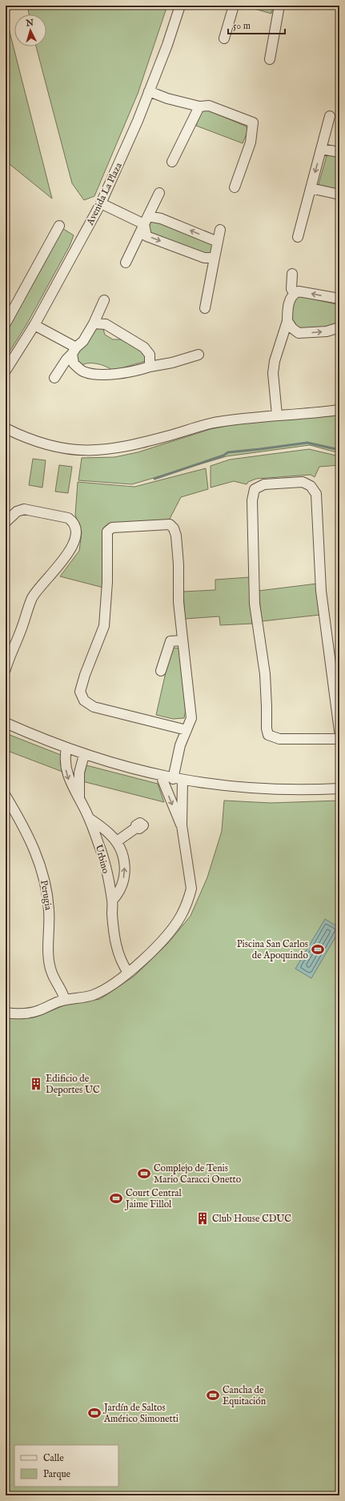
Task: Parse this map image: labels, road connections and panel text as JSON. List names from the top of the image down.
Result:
{
  "streets": {
    "street": ["Avenida La Plaza", "Urbino", "Perugia"]
  },
  "places": {
    "sports": [
      "Piscina San Carlos de Apoquindo",
      "Complejo de Tenis Mario Caracci Onetto",
      "Court Central Jaime Fillol",
      "Cancha de Equitación",
      "Jardín de Saltos Américo Simonetti"
    ],
    "building": ["Edificio de Deportes UC", "Club House CDUC"]
  },
  "legend": ["Calle", "Parque"],
  "scale_bar": "50 m",
  "north": "top"
}
